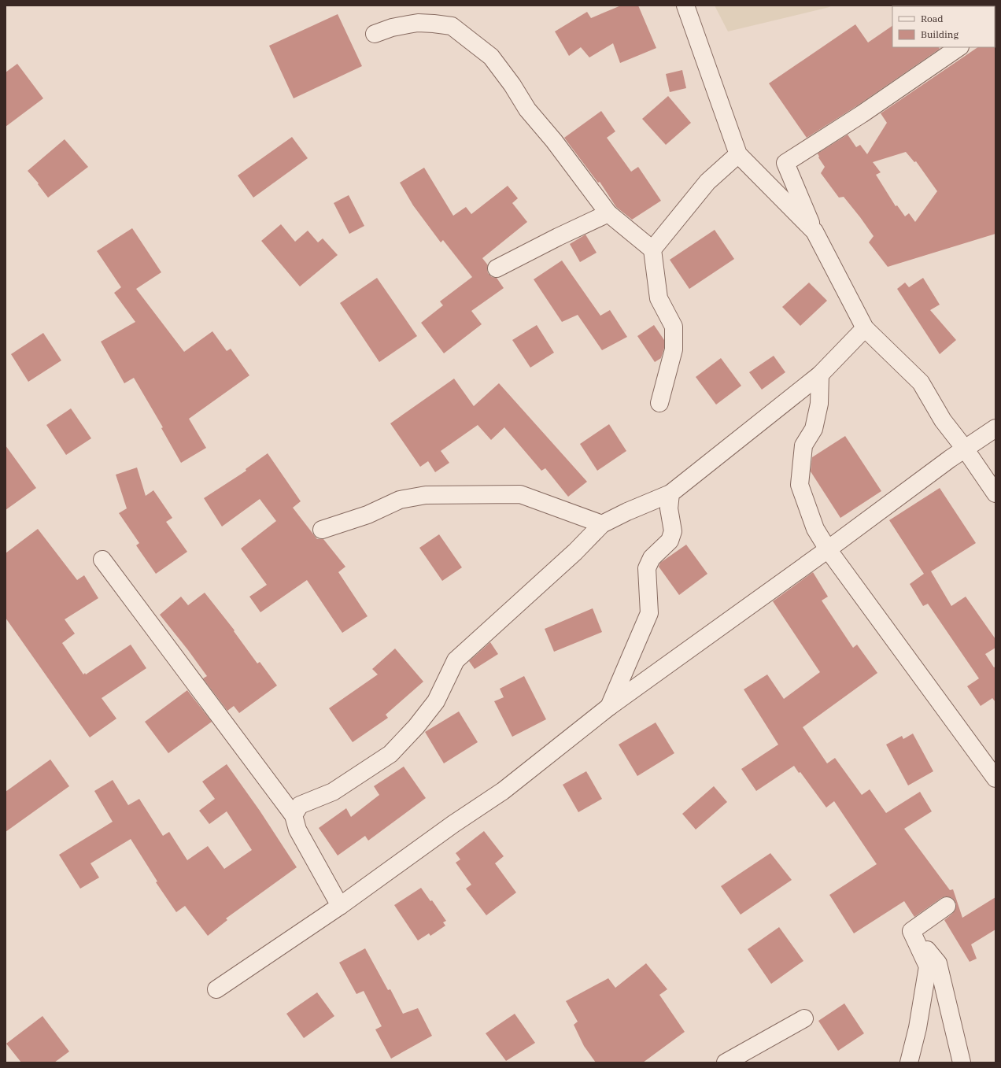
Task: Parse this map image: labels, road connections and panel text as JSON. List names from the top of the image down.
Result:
{
  "legend": ["Road", "Building"]
}
